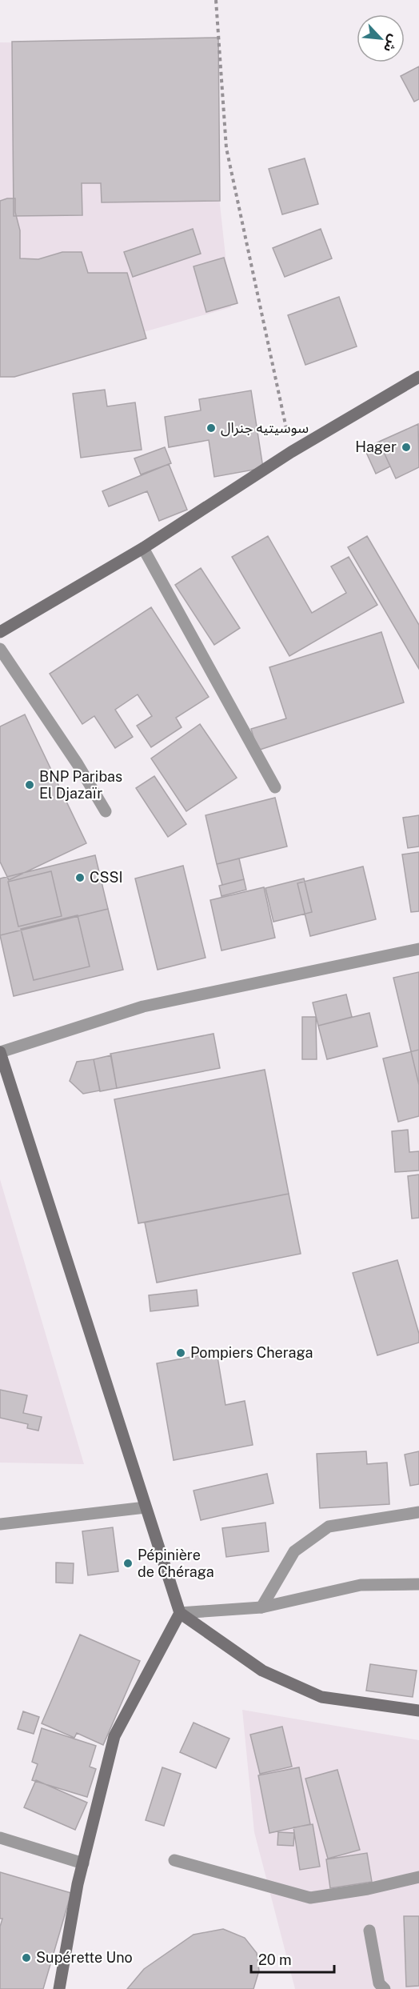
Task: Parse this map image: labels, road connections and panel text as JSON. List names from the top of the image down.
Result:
{
  "places": [
    "سوسيتيه جنرال",
    "Hager",
    "BNP Paribas El Djazaïr",
    "CSSI",
    "Pompiers Cheraga",
    "Pépinière de Chéraga",
    "Supérette Uno"
  ],
  "scale_bar": "20 m",
  "north": "bottom right"
}
